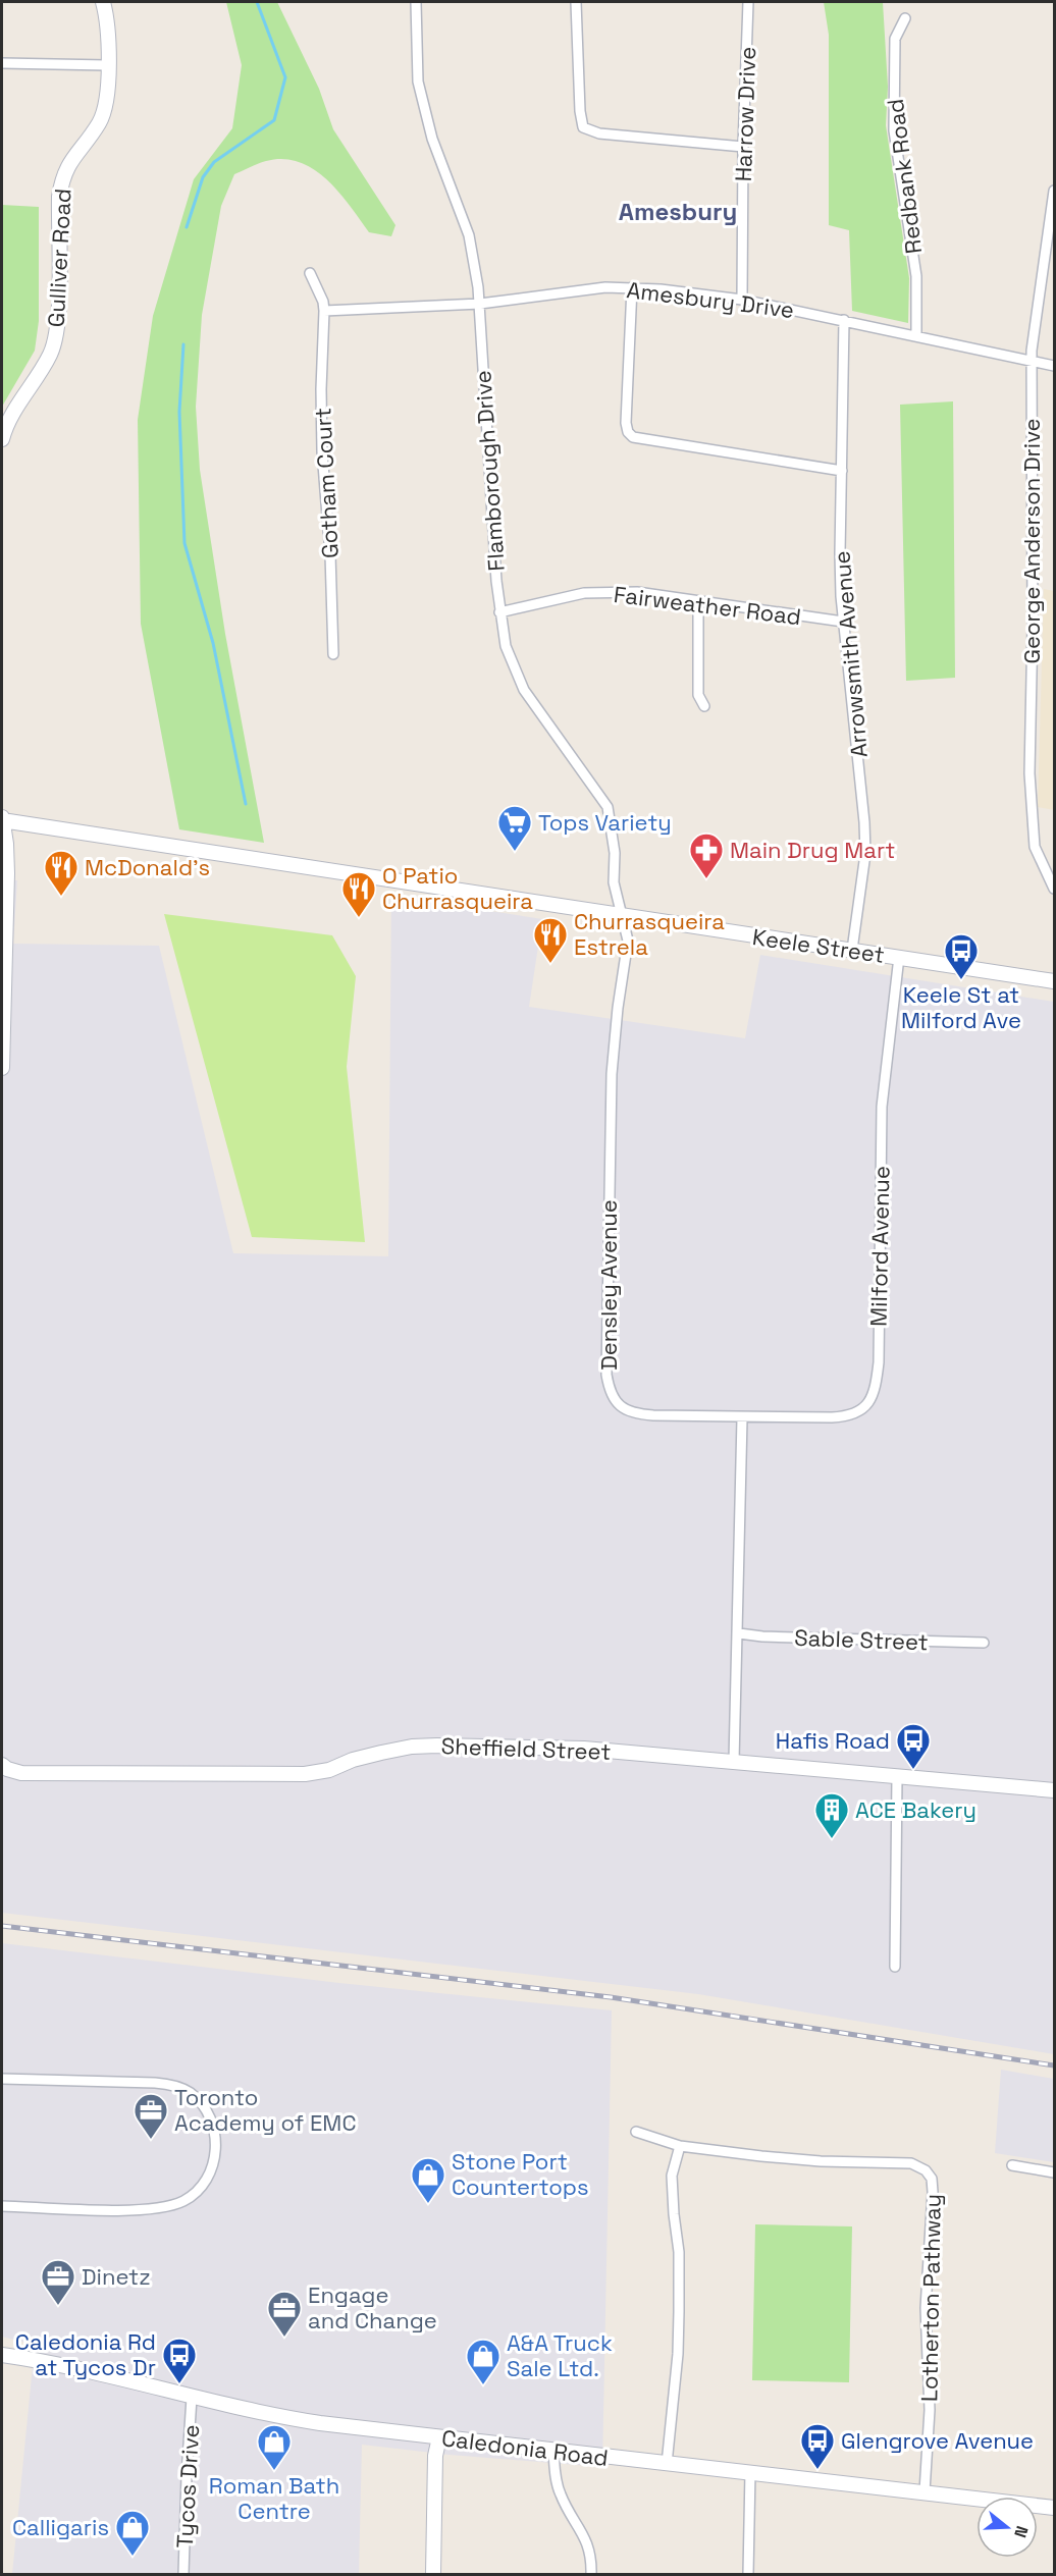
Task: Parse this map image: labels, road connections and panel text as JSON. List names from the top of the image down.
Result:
{
  "streets": {
    "street": [
      "Harrow Drive",
      "Redbank Road",
      "Gulliver Road",
      "Amesbury Drive",
      "Flamborough Drive",
      "Gotham Court",
      "George Anderson Drive",
      "Fairweather Road",
      "Arrowsmith Avenue",
      "Keele Street",
      "Milford Avenue",
      "Densley Avenue",
      "Sable Street",
      "Sheffield Street",
      "Lotherton Pathway",
      "Caledonia Road",
      "Tycos Drive"
    ]
  },
  "crossings": [
    ["Harrow Drive", "Amesbury Drive"],
    ["Redbank Road", "Amesbury Drive"],
    ["Amesbury Drive", "Flamborough Drive"],
    ["Amesbury Drive", "Gotham Court"],
    ["Amesbury Drive", "George Anderson Drive"],
    ["Amesbury Drive", "Arrowsmith Avenue"],
    ["Flamborough Drive", "Fairweather Road"],
    ["Flamborough Drive", "Keele Street"],
    ["Flamborough Drive", "Densley Avenue"],
    ["Fairweather Road", "Arrowsmith Avenue"],
    ["Arrowsmith Avenue", "Keele Street"],
    ["Keele Street", "Milford Avenue"],
    ["Keele Street", "Densley Avenue"],
    ["Milford Avenue", "Densley Avenue"],
    ["Lotherton Pathway", "Caledonia Road"],
    ["Caledonia Road", "Tycos Drive"]
  ],
  "districts": ["Amesbury"],
  "places": {
    "supermarket": ["Tops Variety"],
    "pharmacy": ["Main Drug Mart"],
    "restaurant": ["McDonald's", "O Patio Churrasqueira", "Churrasqueira Estrela"],
    "bus stop": [
      "Keele St at Milford Ave",
      "Hafis Road",
      "Caledonia Rd at Tycos Dr",
      "Glengrove Avenue"
    ],
    "building": ["ACE Bakery"],
    "office": ["Toronto Academy of EMC", "Dinetz", "Engage and Change"],
    "shop": [
      "Stone Port Countertops",
      "A&A Truck Sale Ltd.",
      "Roman Bath Centre",
      "Calligaris"
    ]
  },
  "north": "right"
}
